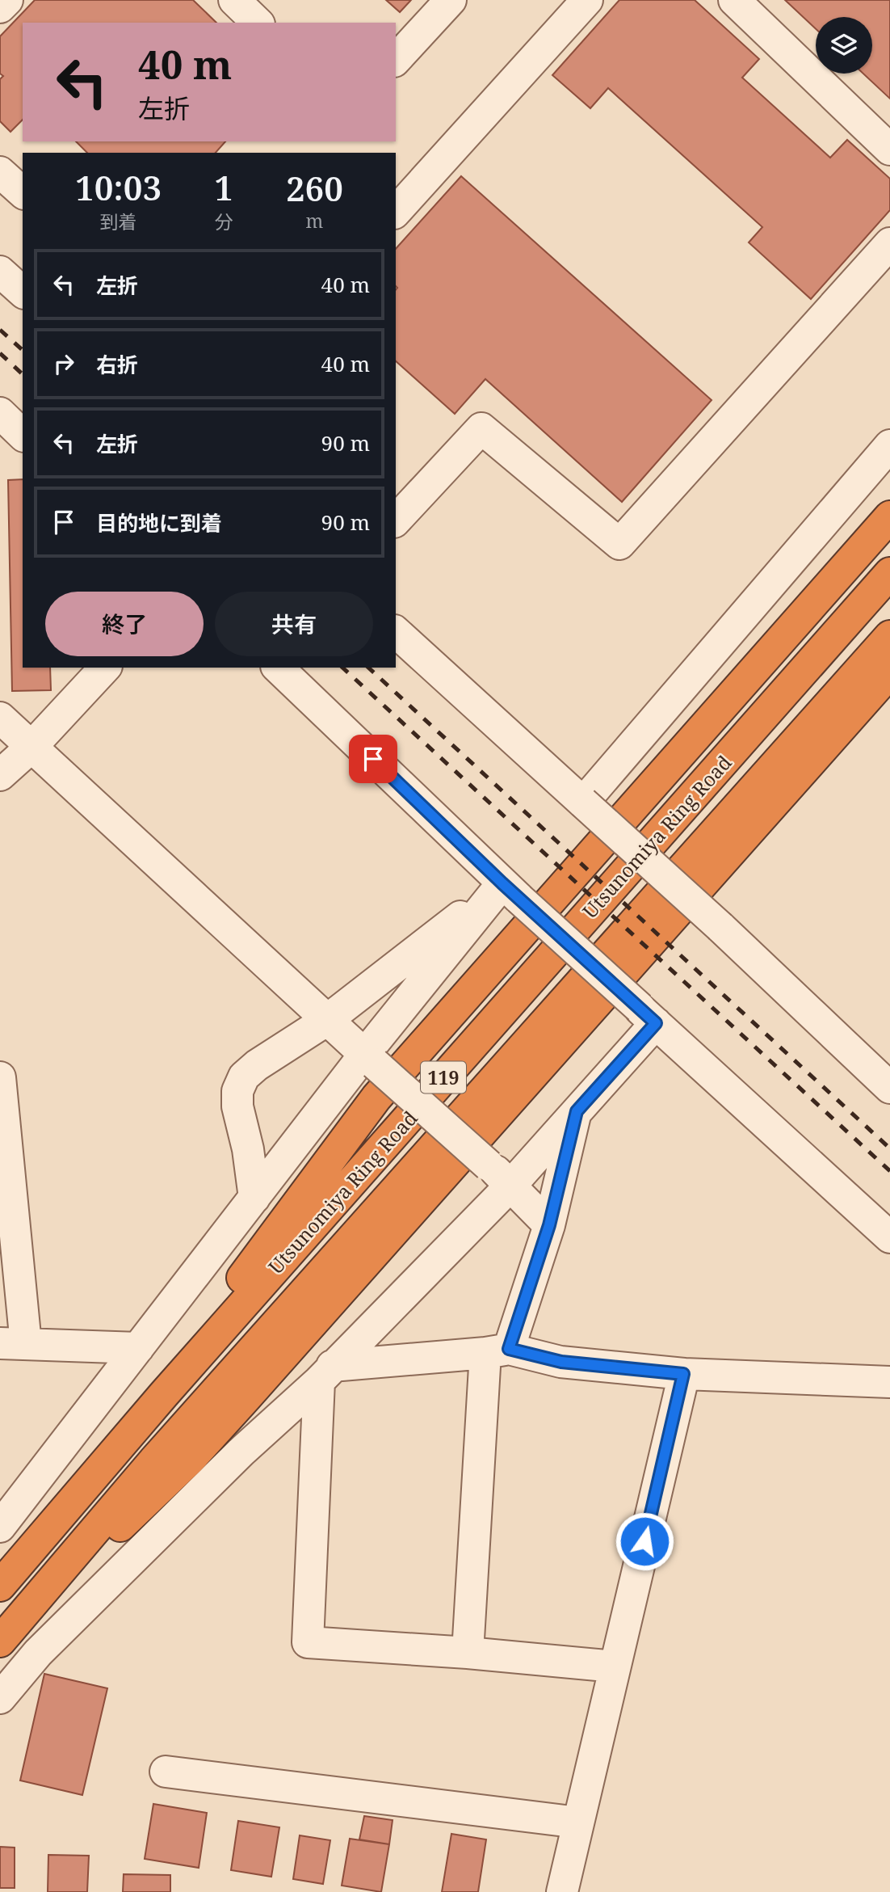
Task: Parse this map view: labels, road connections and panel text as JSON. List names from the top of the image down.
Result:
{
  "streets": {
    "highway": ["Utsunomiya Ring Road", "119"]
  },
  "page": {
    "turn": ["40 m", "左折"],
    "eta": [
      "10:03",
      "到着",
      "1",
      "分",
      "260",
      "m"
    ],
    "list": [
      {
        "name": "左折",
        "value": "40 m"
      },
      {
        "name": "右折",
        "value": "40 m"
      },
      {
        "name": "左折",
        "value": "90 m"
      },
      {
        "name": "目的地に到着",
        "value": "90 m"
      }
    ],
    "buttons": ["終了", "共有"]
  }
}
